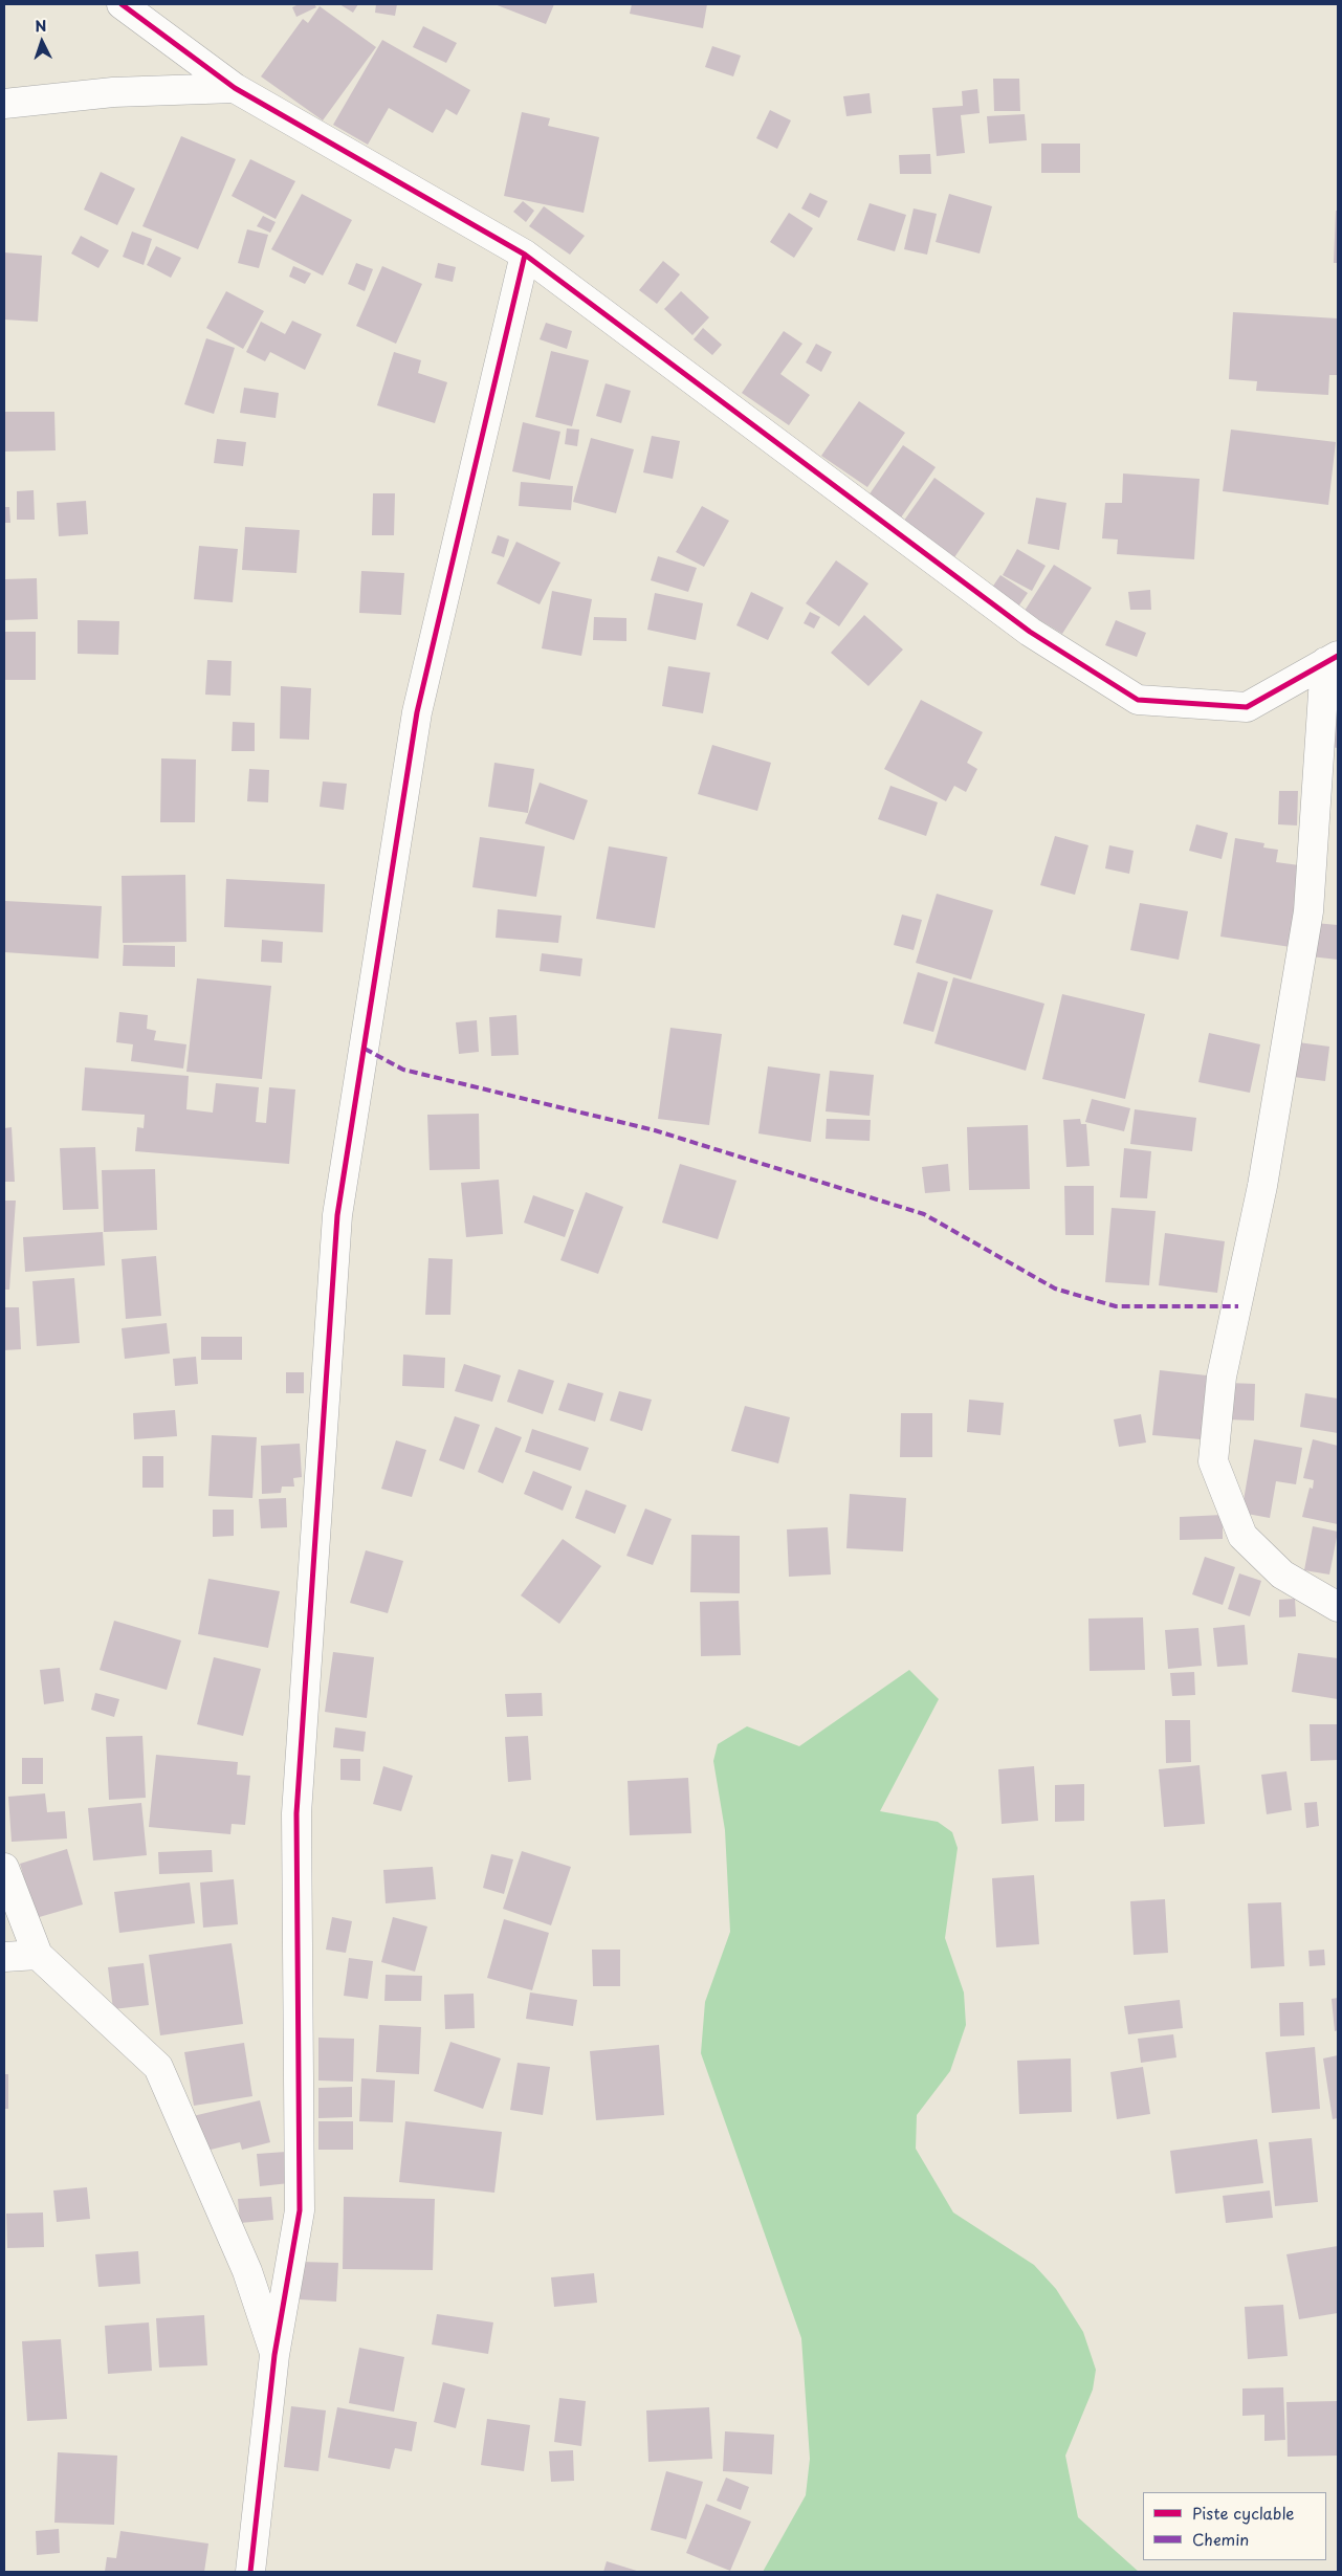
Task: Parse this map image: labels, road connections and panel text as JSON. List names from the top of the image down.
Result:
{
  "legend": ["Piste cyclable", "Chemin"],
  "north": "top"
}
